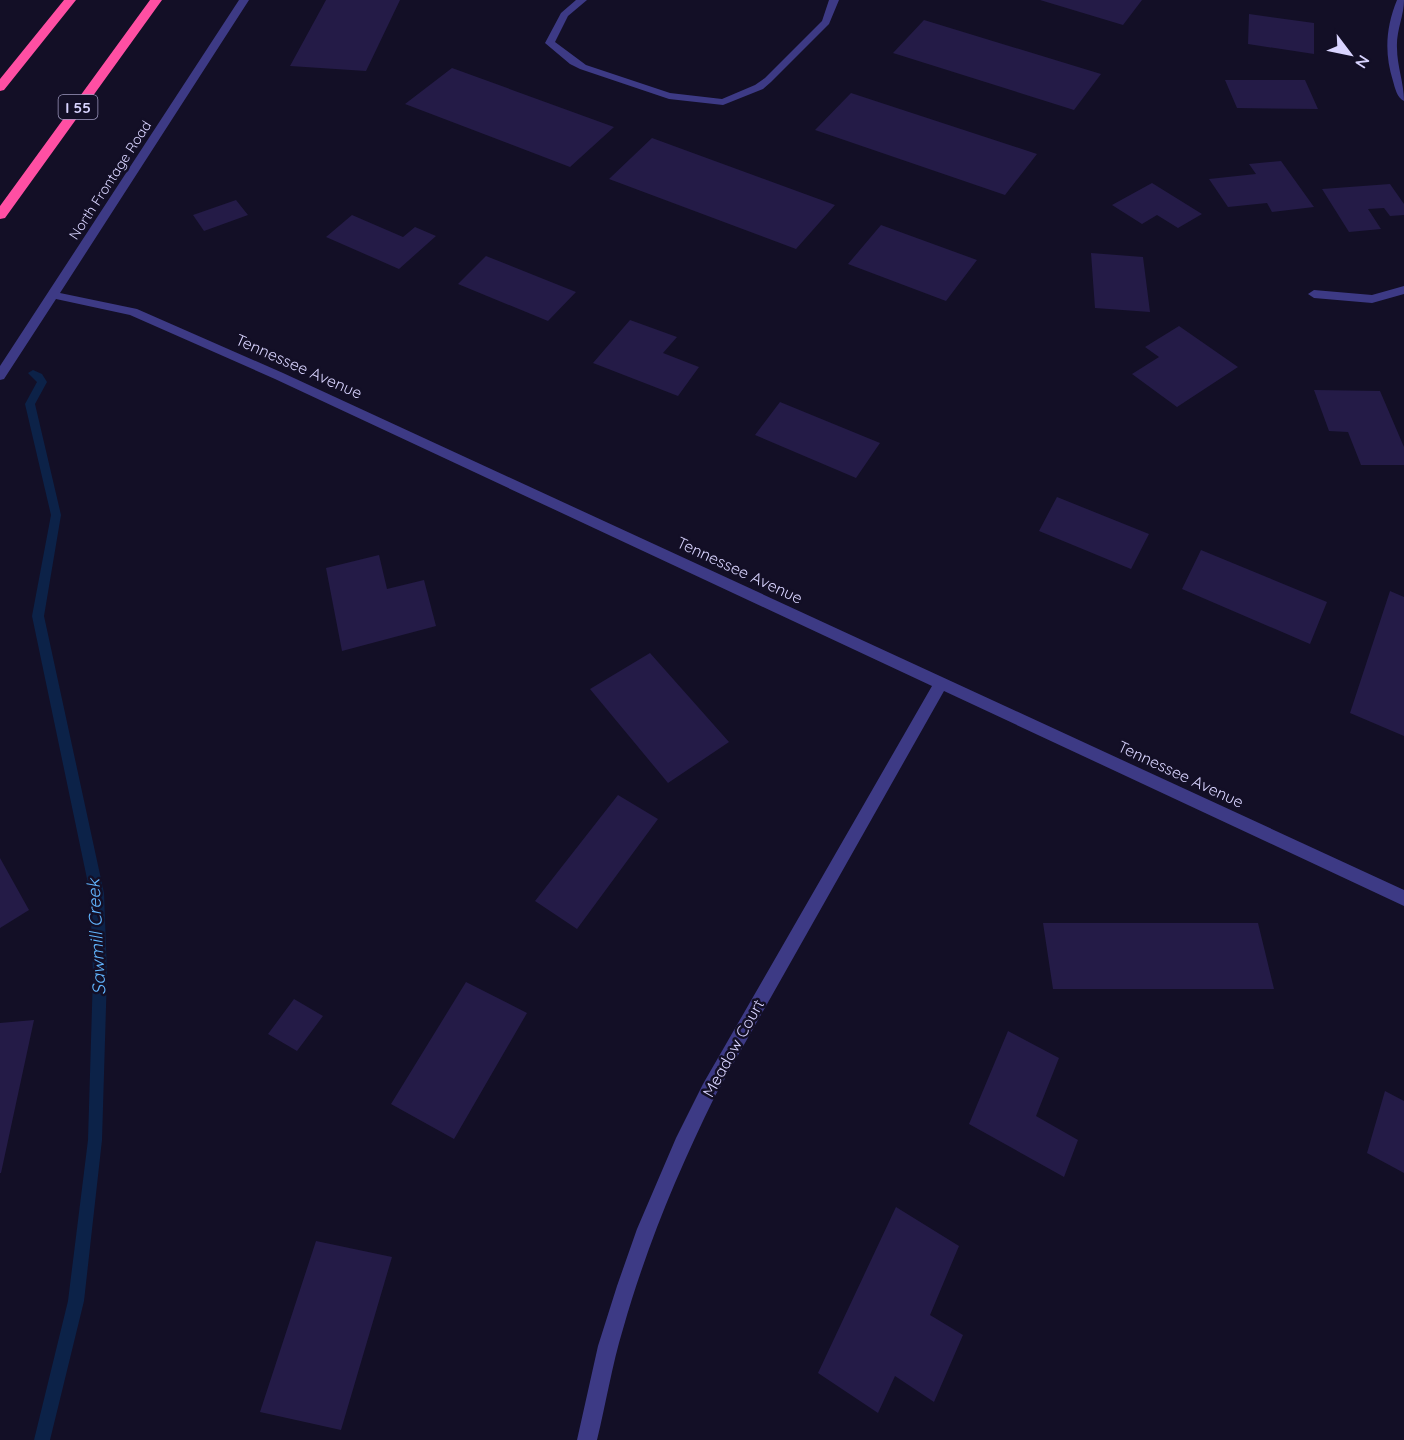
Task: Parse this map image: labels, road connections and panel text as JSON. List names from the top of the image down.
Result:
{
  "streets": {
    "highway": ["I 55"],
    "street": ["North Frontage Road", "Tennessee Avenue", "Meadow Court"]
  },
  "crossings": [
    ["North Frontage Road", "Tennessee Avenue"],
    ["Tennessee Avenue", "Meadow Court"]
  ],
  "water": ["Sawmill Creek"],
  "north": "bottom right"
}
